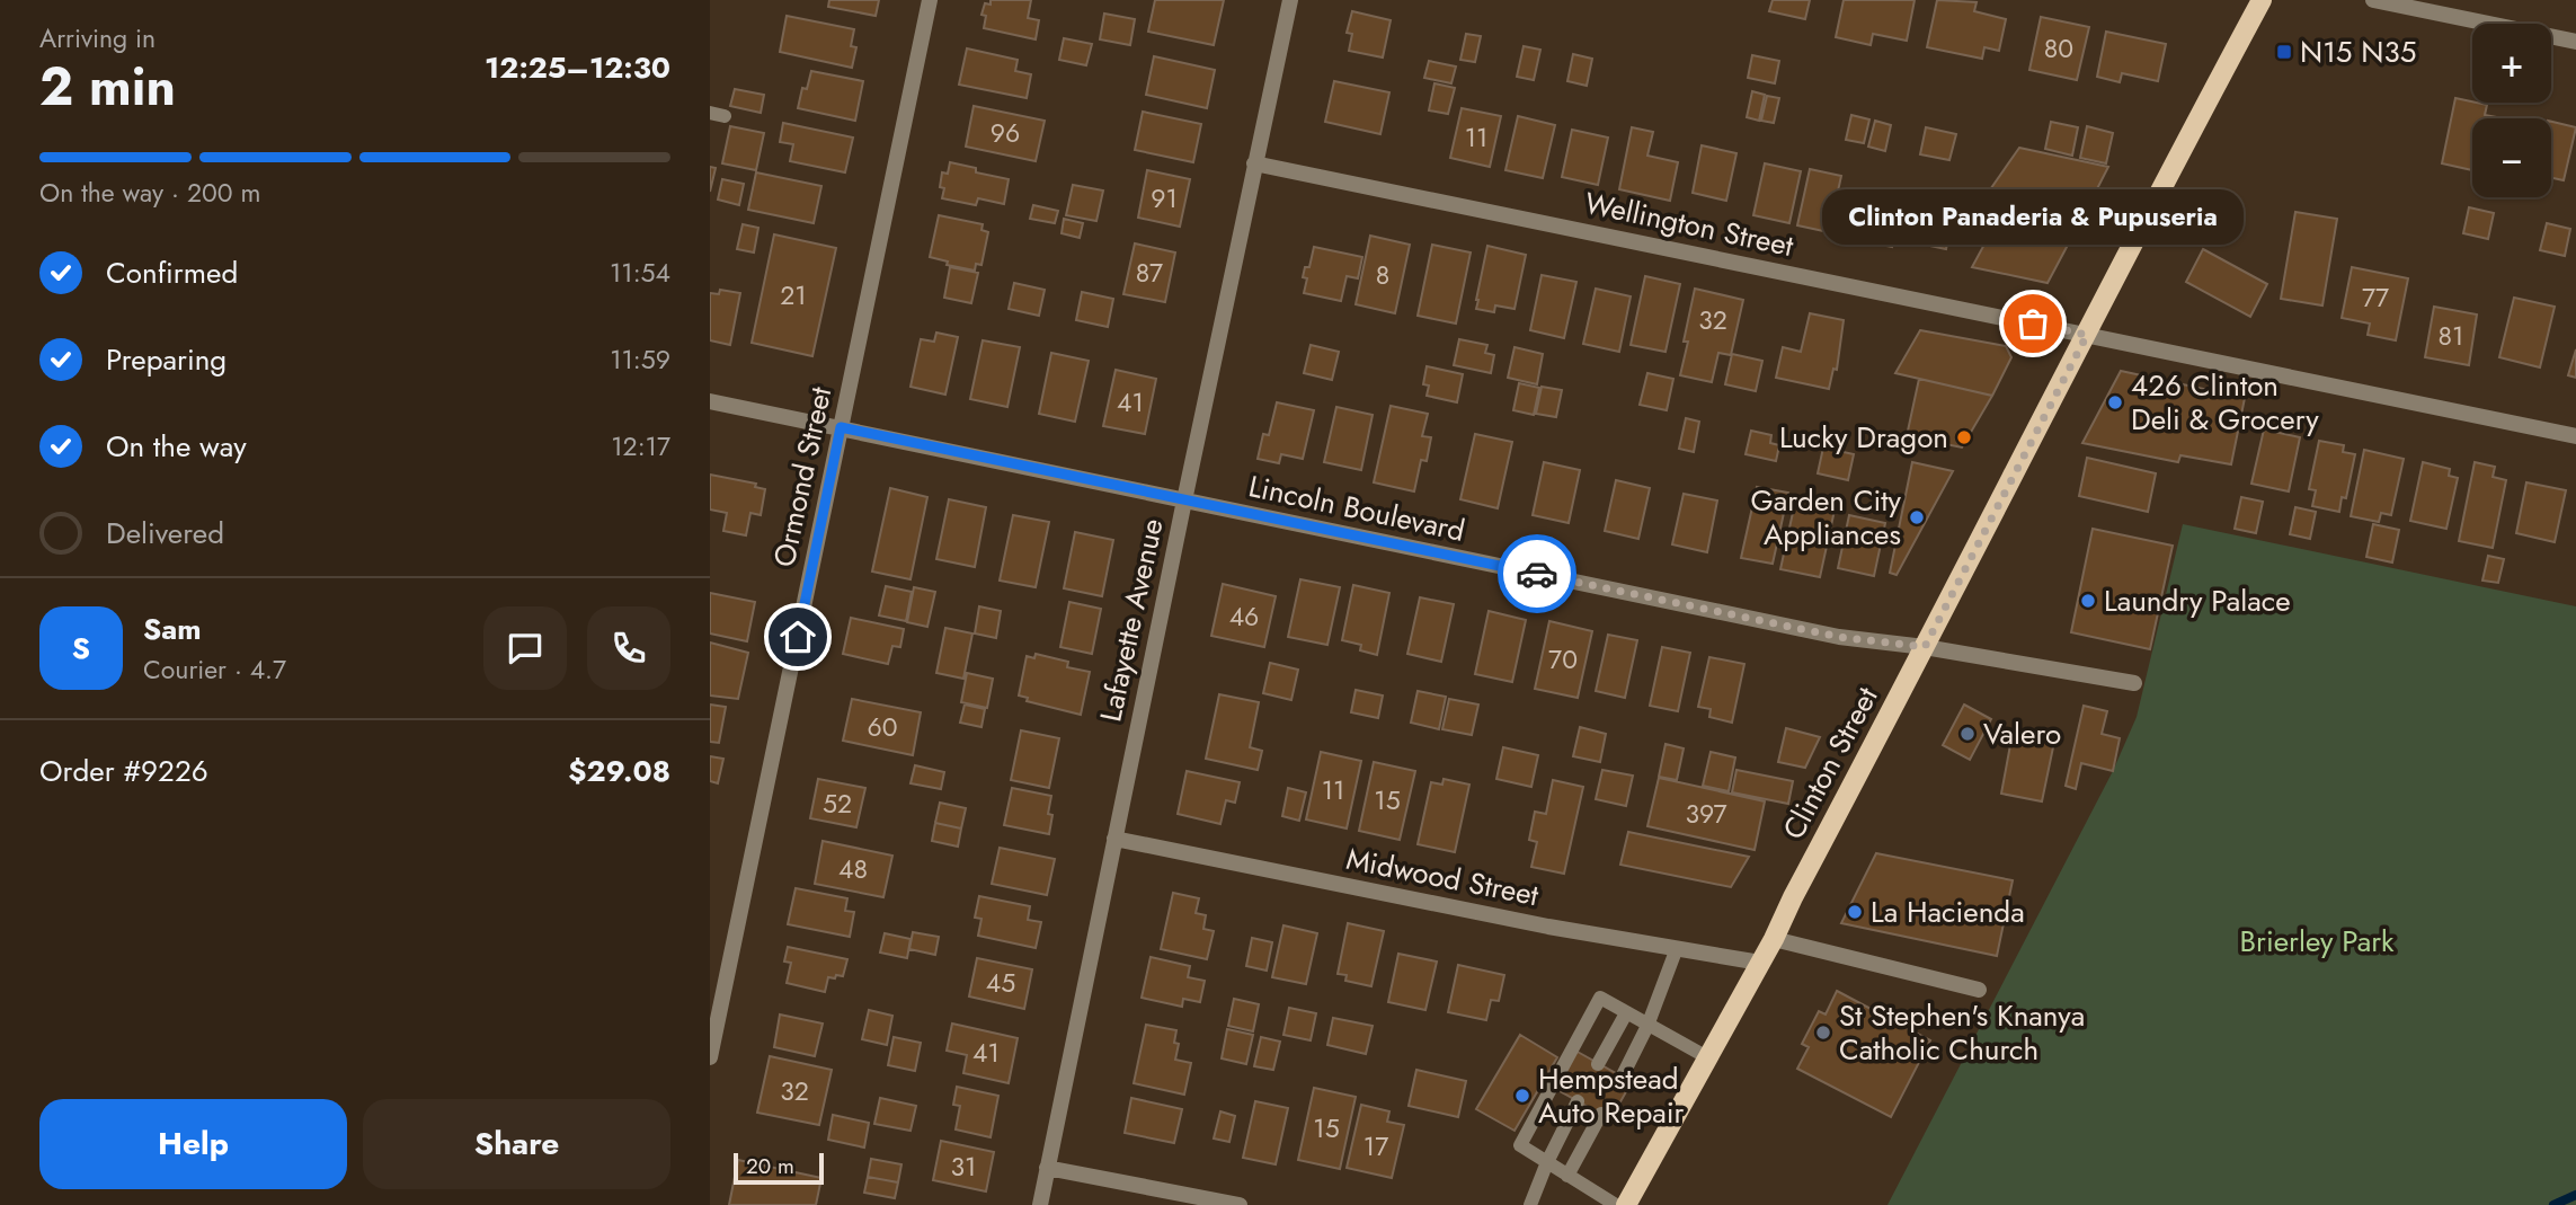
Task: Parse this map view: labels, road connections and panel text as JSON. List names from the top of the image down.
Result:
{
  "streets": {
    "main road": ["Clinton Street"],
    "street": [
      "Wellington Street",
      "Ormond Street",
      "Lincoln Boulevard",
      "Lafayette Avenue",
      "Midwood Street"
    ]
  },
  "crossings": [
    ["Wellington Street", "Lafayette Avenue"],
    ["Wellington Street", "Clinton Street"],
    ["Ormond Street", "Lincoln Boulevard"],
    ["Lincoln Boulevard", "Lafayette Avenue"],
    ["Lincoln Boulevard", "Clinton Street"],
    ["Lafayette Avenue", "Midwood Street"],
    ["Clinton Street", "Midwood Street"]
  ],
  "parks": ["Brierley Park"],
  "places": {
    "transit": ["N15 N35"],
    "other": [
      "Clinton Panaderia & Pupuseria",
      "426 Clinton Deli & Grocery",
      "Lucky Dragon",
      "Garden City Appliances",
      "Laundry Palace",
      "Valero",
      "La Hacienda",
      "St Stephen's Knanya Catholic Church",
      "Hempstead Auto Repair"
    ]
  },
  "house_numbers": [
    "80",
    "96",
    "11",
    "91",
    "87",
    "8",
    "21",
    "77",
    "32",
    "81",
    "41",
    "46",
    "70",
    "60",
    "11",
    "15",
    "52",
    "397",
    "48",
    "45",
    "41",
    "32",
    "15",
    "17",
    "31"
  ],
  "scale_bar": "20 m",
  "page": {
    "heading": ["2 min", "Arriving in", "12:25–12:30"],
    "panel": [
      "Sam",
      "Courier · 4.7",
      "Order #9226",
      "$29.08"
    ],
    "map_buttons": ["+", "−"],
    "bar": "On the way · 200 m",
    "bubble": "Clinton Panaderia & Pupuseria",
    "list": [
      ["Confirmed", "11:54"],
      ["Preparing", "11:59"],
      ["On the way", "12:17"],
      "Delivered"
    ],
    "round": "S",
    "buttons": ["Help", "Share"],
    "scale": "20 m"
  }
}
